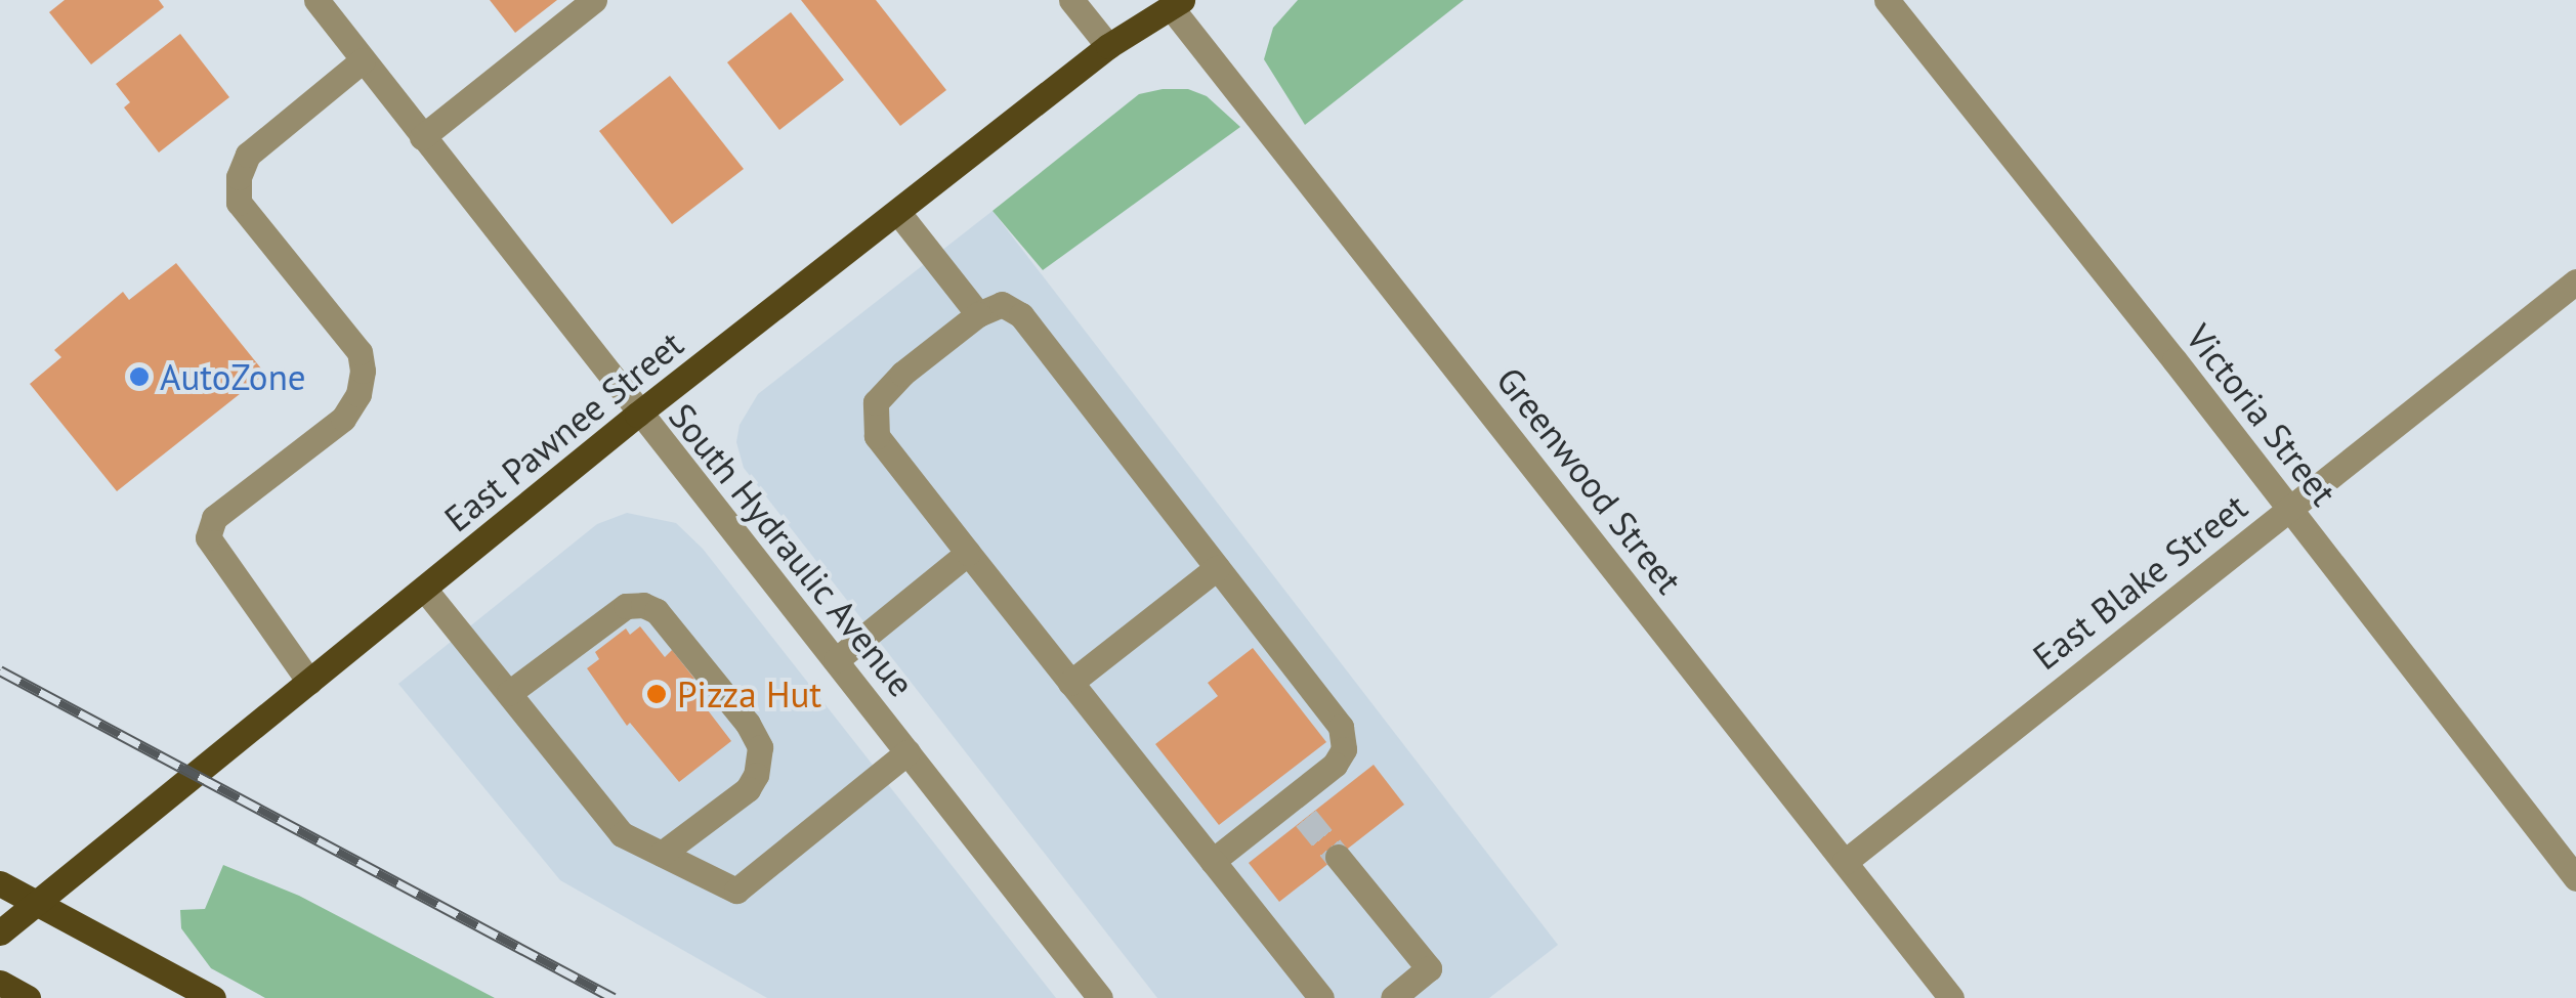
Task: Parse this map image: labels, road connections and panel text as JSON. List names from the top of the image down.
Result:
{
  "streets": {
    "main road": ["East Pawnee Street"],
    "street": [
      "Victoria Street",
      "Greenwood Street",
      "South Hydraulic Avenue",
      "East Blake Street"
    ]
  },
  "crossings": [
    ["Victoria Street", "East Blake Street"],
    ["East Pawnee Street", "Greenwood Street"],
    ["East Pawnee Street", "South Hydraulic Avenue"],
    ["Greenwood Street", "East Blake Street"]
  ],
  "places": ["AutoZone", "Pizza Hut"]
}
